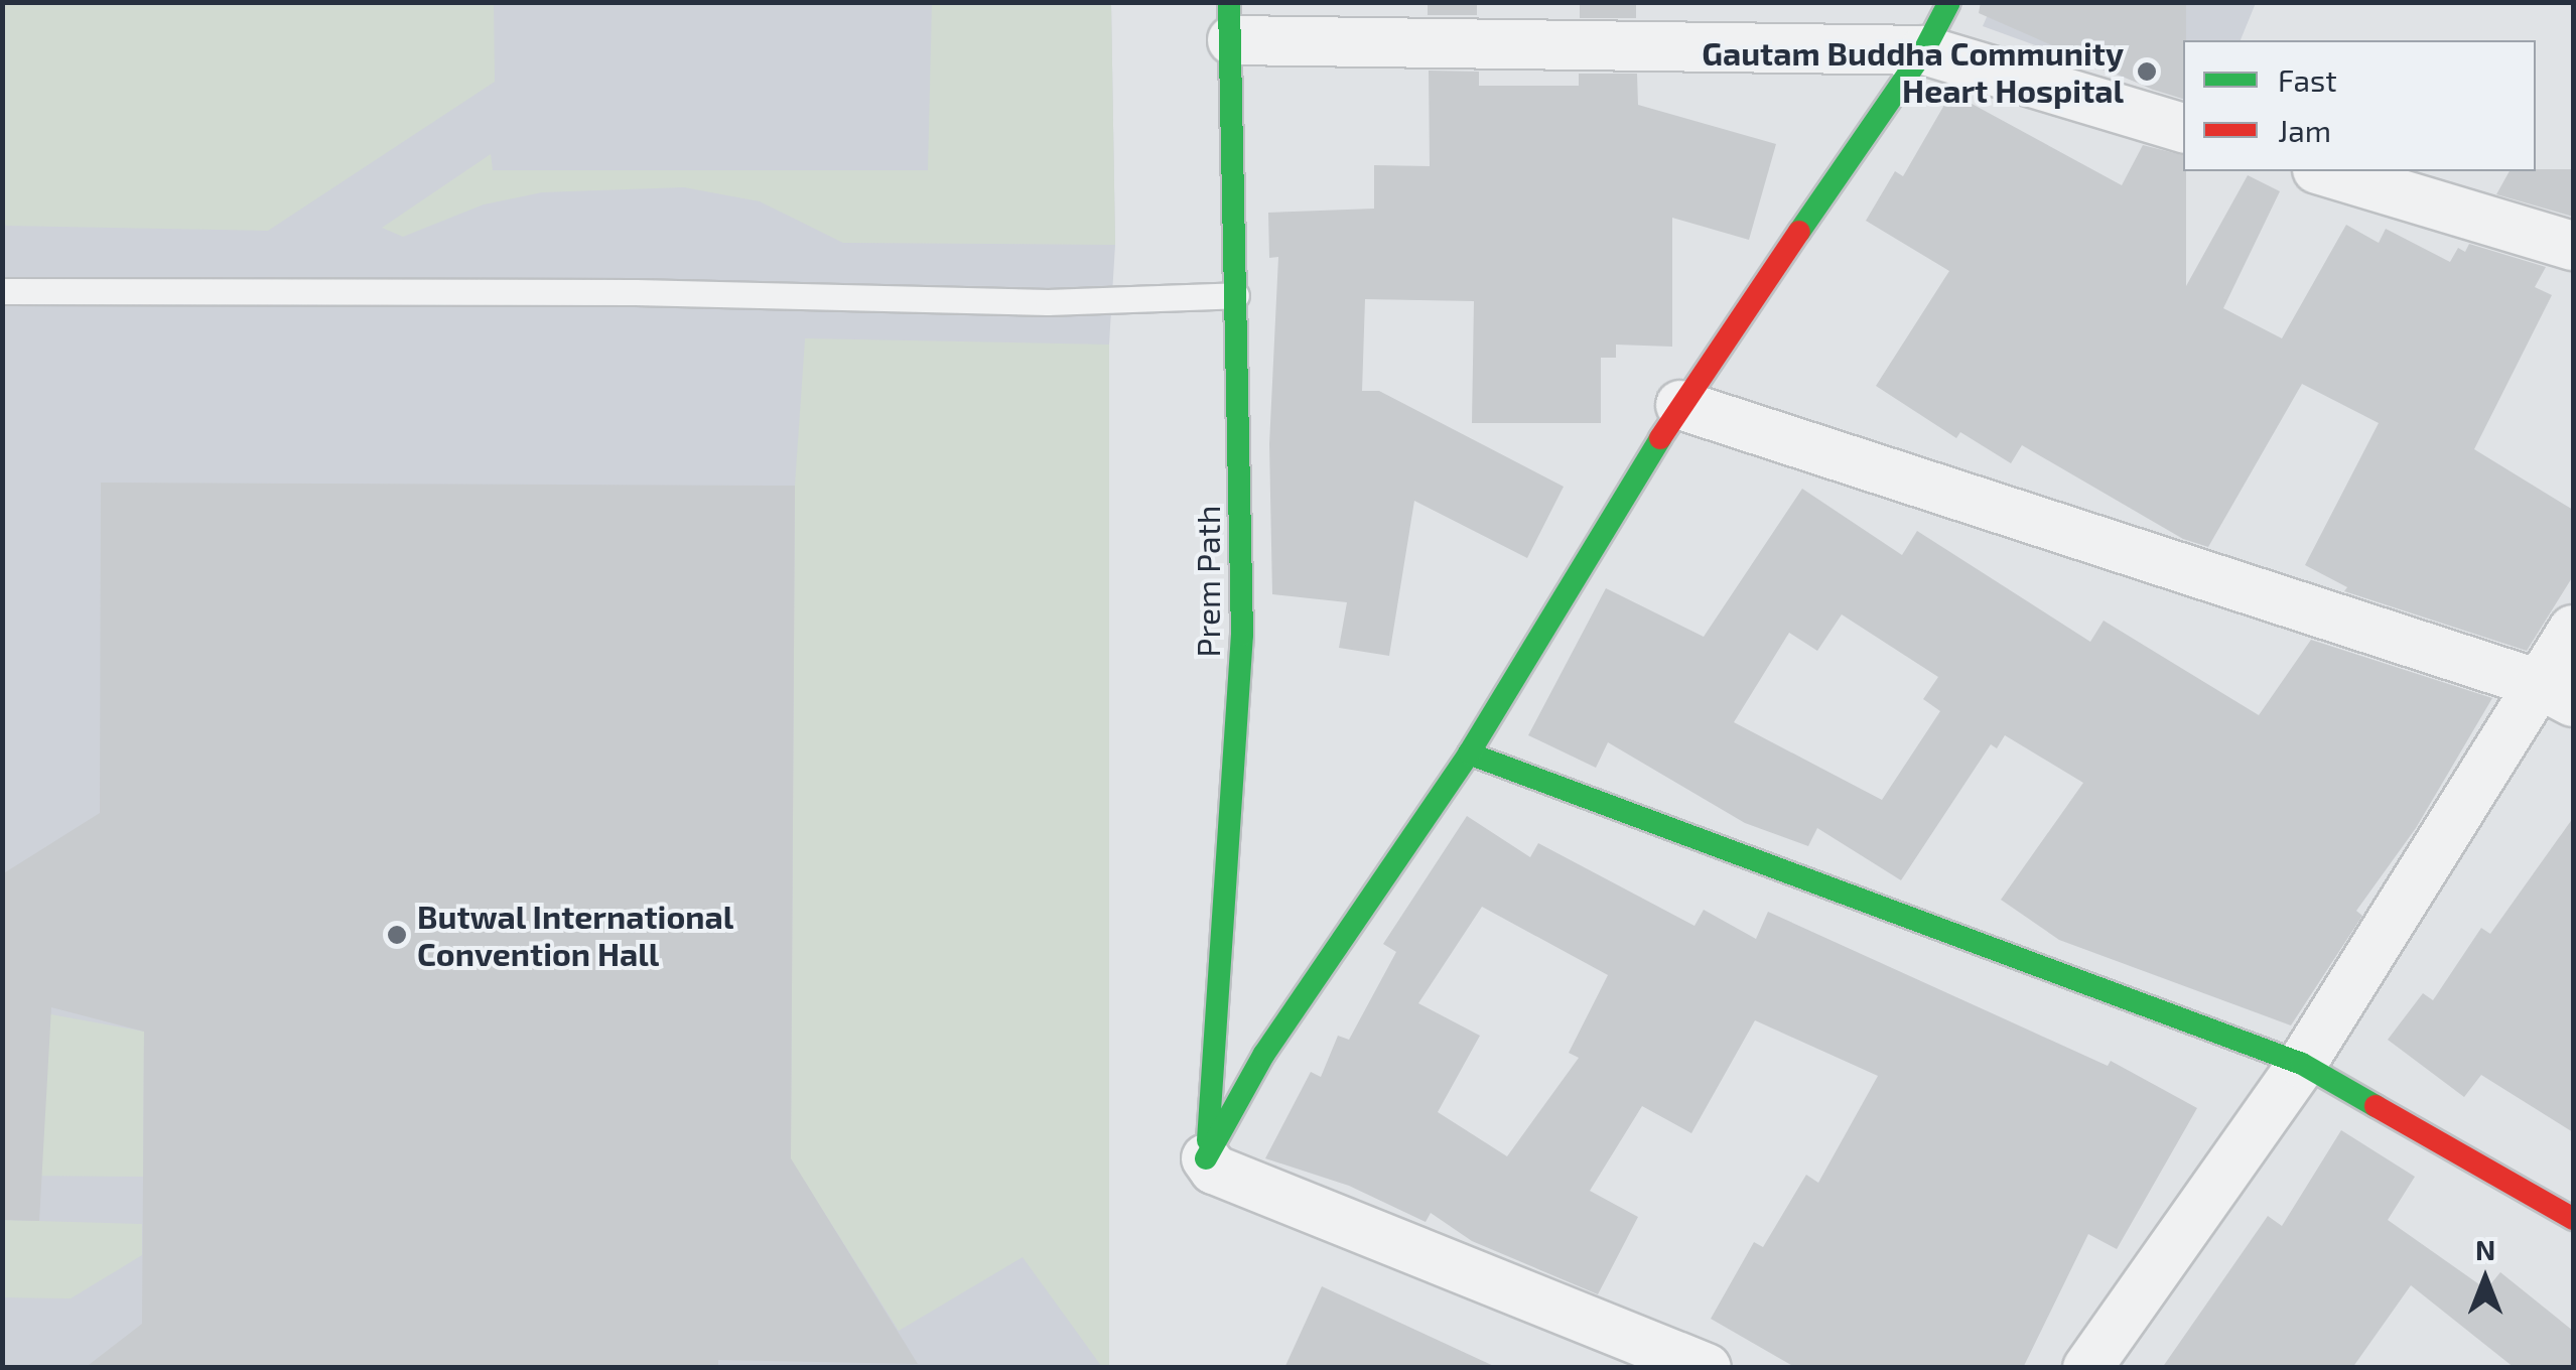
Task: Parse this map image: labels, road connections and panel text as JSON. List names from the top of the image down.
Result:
{
  "streets": {
    "street": ["Prem Path"]
  },
  "places": ["Gautam Buddha Community Heart Hospital", "Butwal International Convention Hall"],
  "legend": ["Fast", "Jam"],
  "north": "top"
}
